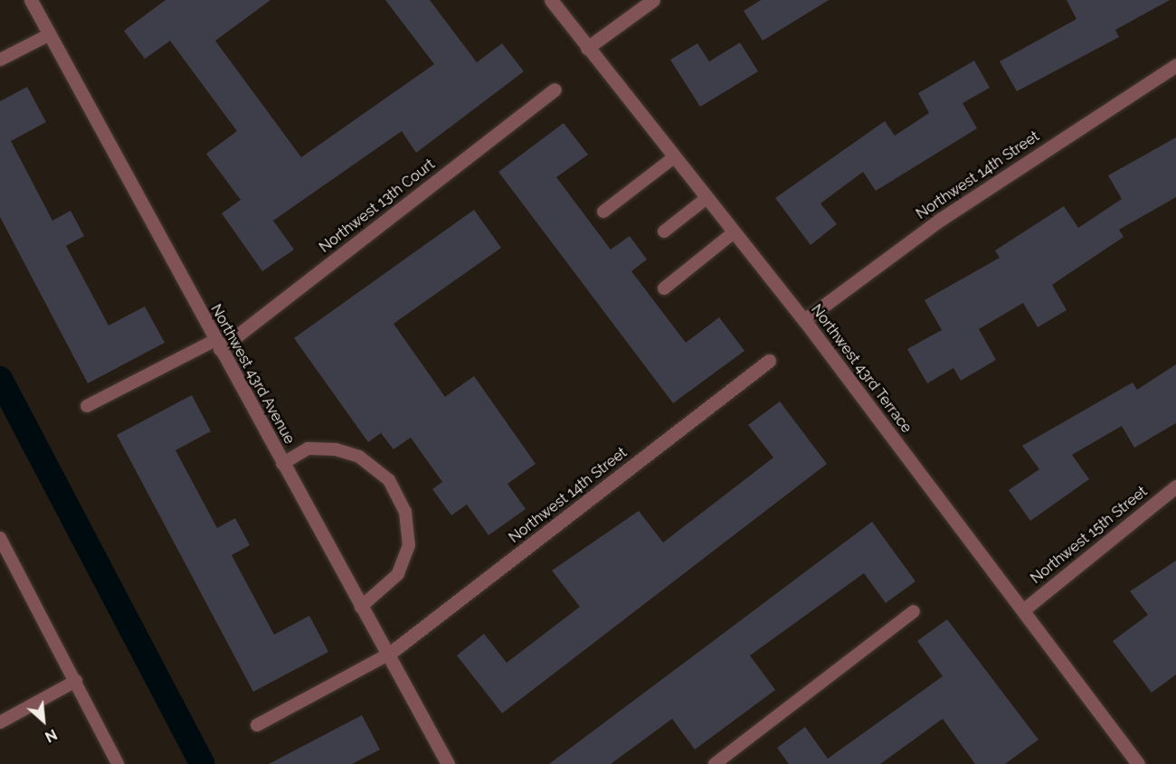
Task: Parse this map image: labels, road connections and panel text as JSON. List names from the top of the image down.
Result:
{
  "streets": {
    "street": [
      "Northwest 14th Street",
      "Northwest 13th Court",
      "Northwest 43rd Terrace",
      "Northwest 43rd Avenue",
      "Northwest 15th Street"
    ]
  },
  "crossings": [
    ["Northwest 14th Street", "Northwest 43rd Terrace"],
    ["Northwest 14th Street", "Northwest 43rd Avenue"],
    ["Northwest 13th Court", "Northwest 43rd Avenue"],
    ["Northwest 43rd Terrace", "Northwest 15th Street"]
  ],
  "north": "bottom right"
}
